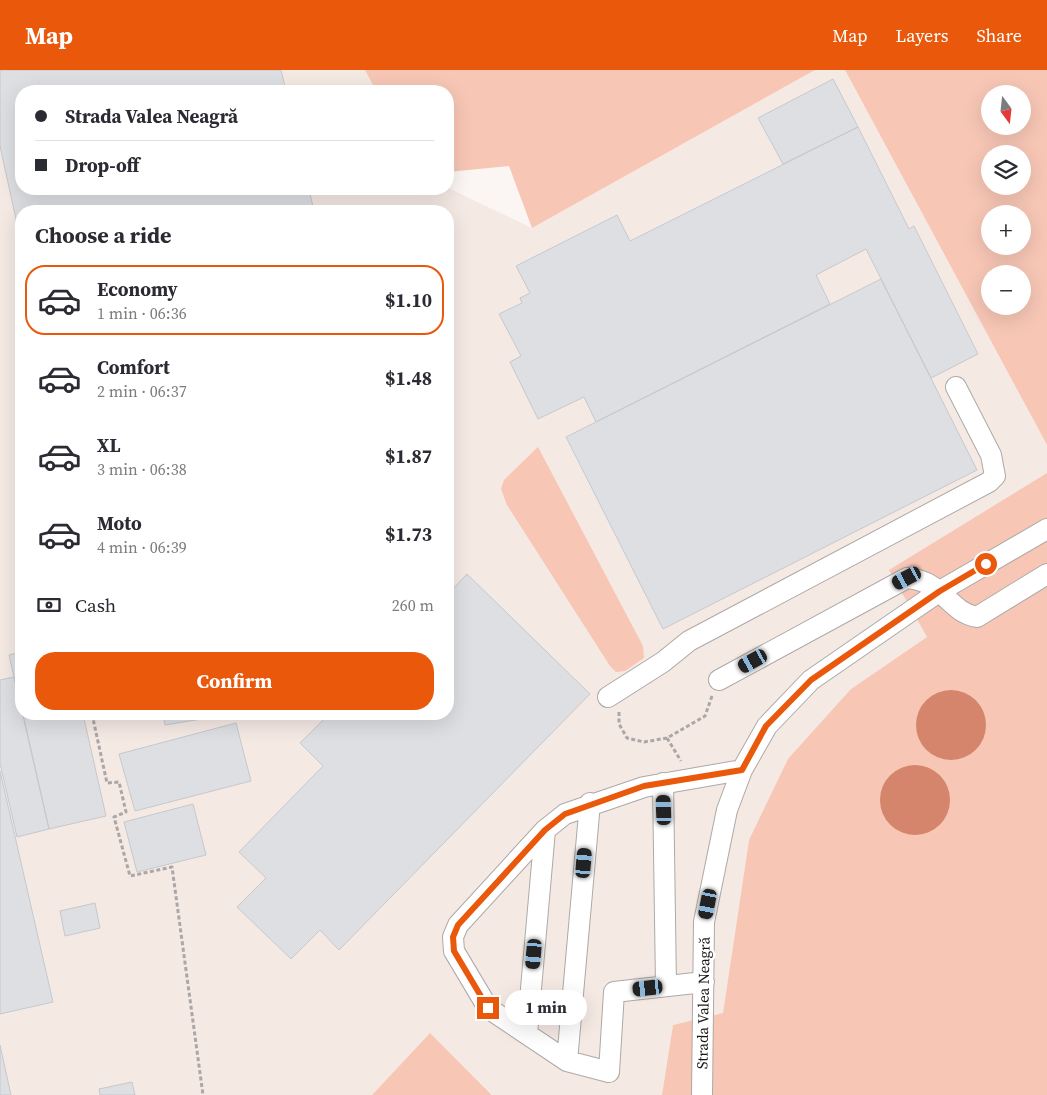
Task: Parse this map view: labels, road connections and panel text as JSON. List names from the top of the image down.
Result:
{
  "streets": {
    "street": ["Strada Valea Neagră"]
  },
  "north": "bottom",
  "page": {
    "header": "Map",
    "nav": ["Map", "Layers", "Share"],
    "map_buttons": ["+", "−"],
    "banner": ["Strada Valea Neagră", "Drop-off"],
    "heading": "Choose a ride",
    "list": [
      {
        "name": "Economy",
        "note": "1 min · 06:36",
        "value": "$1.10"
      },
      {
        "name": "Comfort",
        "note": "2 min · 06:37",
        "value": "$1.48"
      },
      {
        "name": "XL",
        "note": "3 min · 06:38",
        "value": "$1.87"
      },
      {
        "name": "Moto",
        "note": "4 min · 06:39",
        "value": "$1.73"
      }
    ],
    "pay": ["Cash", "260 m"],
    "buttons": "Confirm",
    "bubble": "1 min"
  }
}
